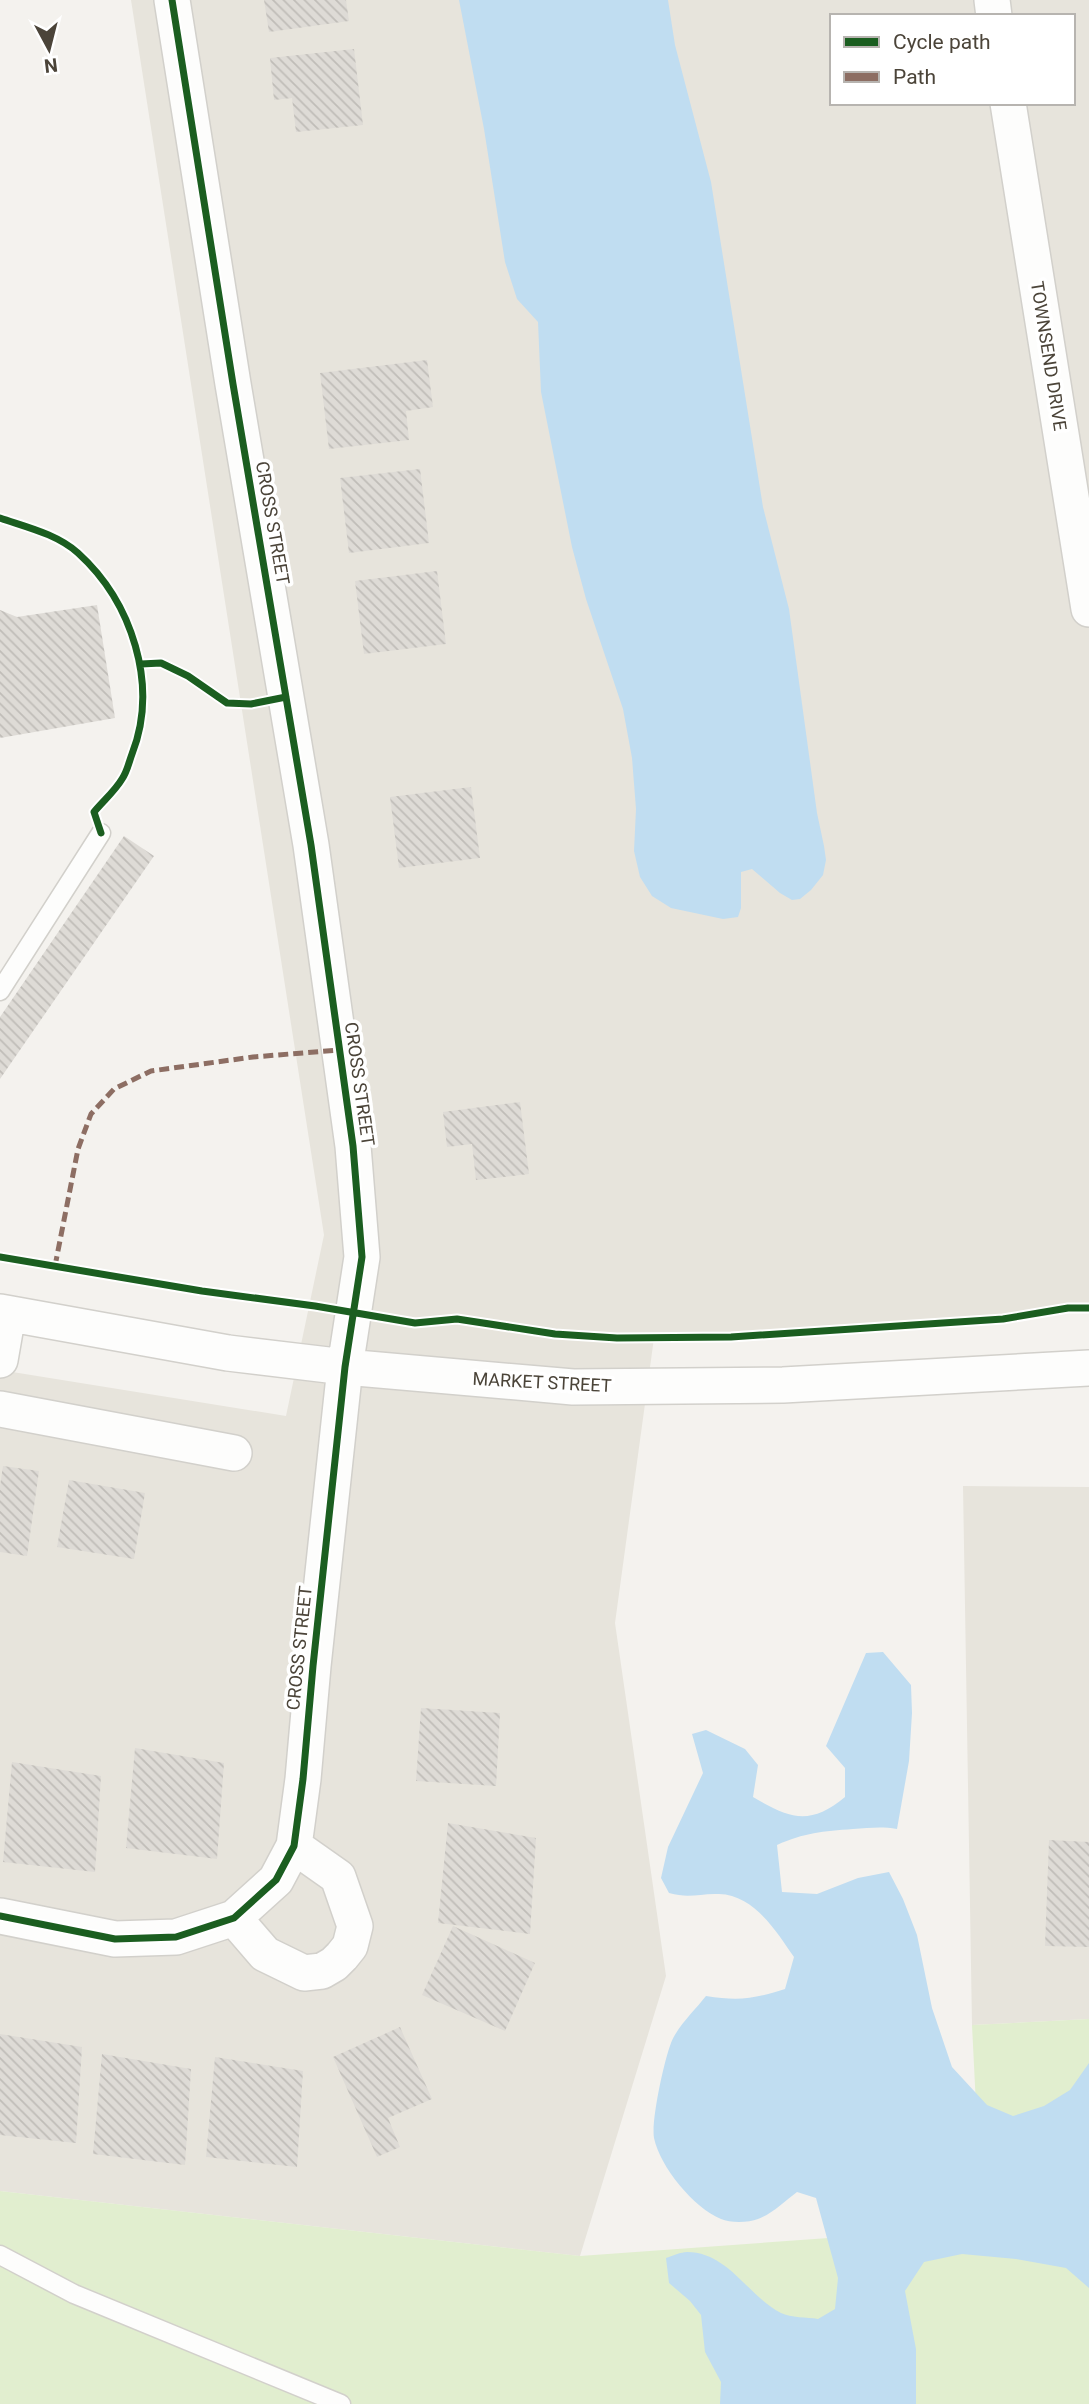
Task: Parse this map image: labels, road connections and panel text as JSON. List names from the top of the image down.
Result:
{
  "streets": {
    "street": ["TOWNSEND DRIVE", "CROSS STREET", "MARKET STREET"]
  },
  "crossings": [
    ["CROSS STREET", "MARKET STREET"]
  ],
  "legend": ["Cycle path", "Path"],
  "north": "bottom"
}
